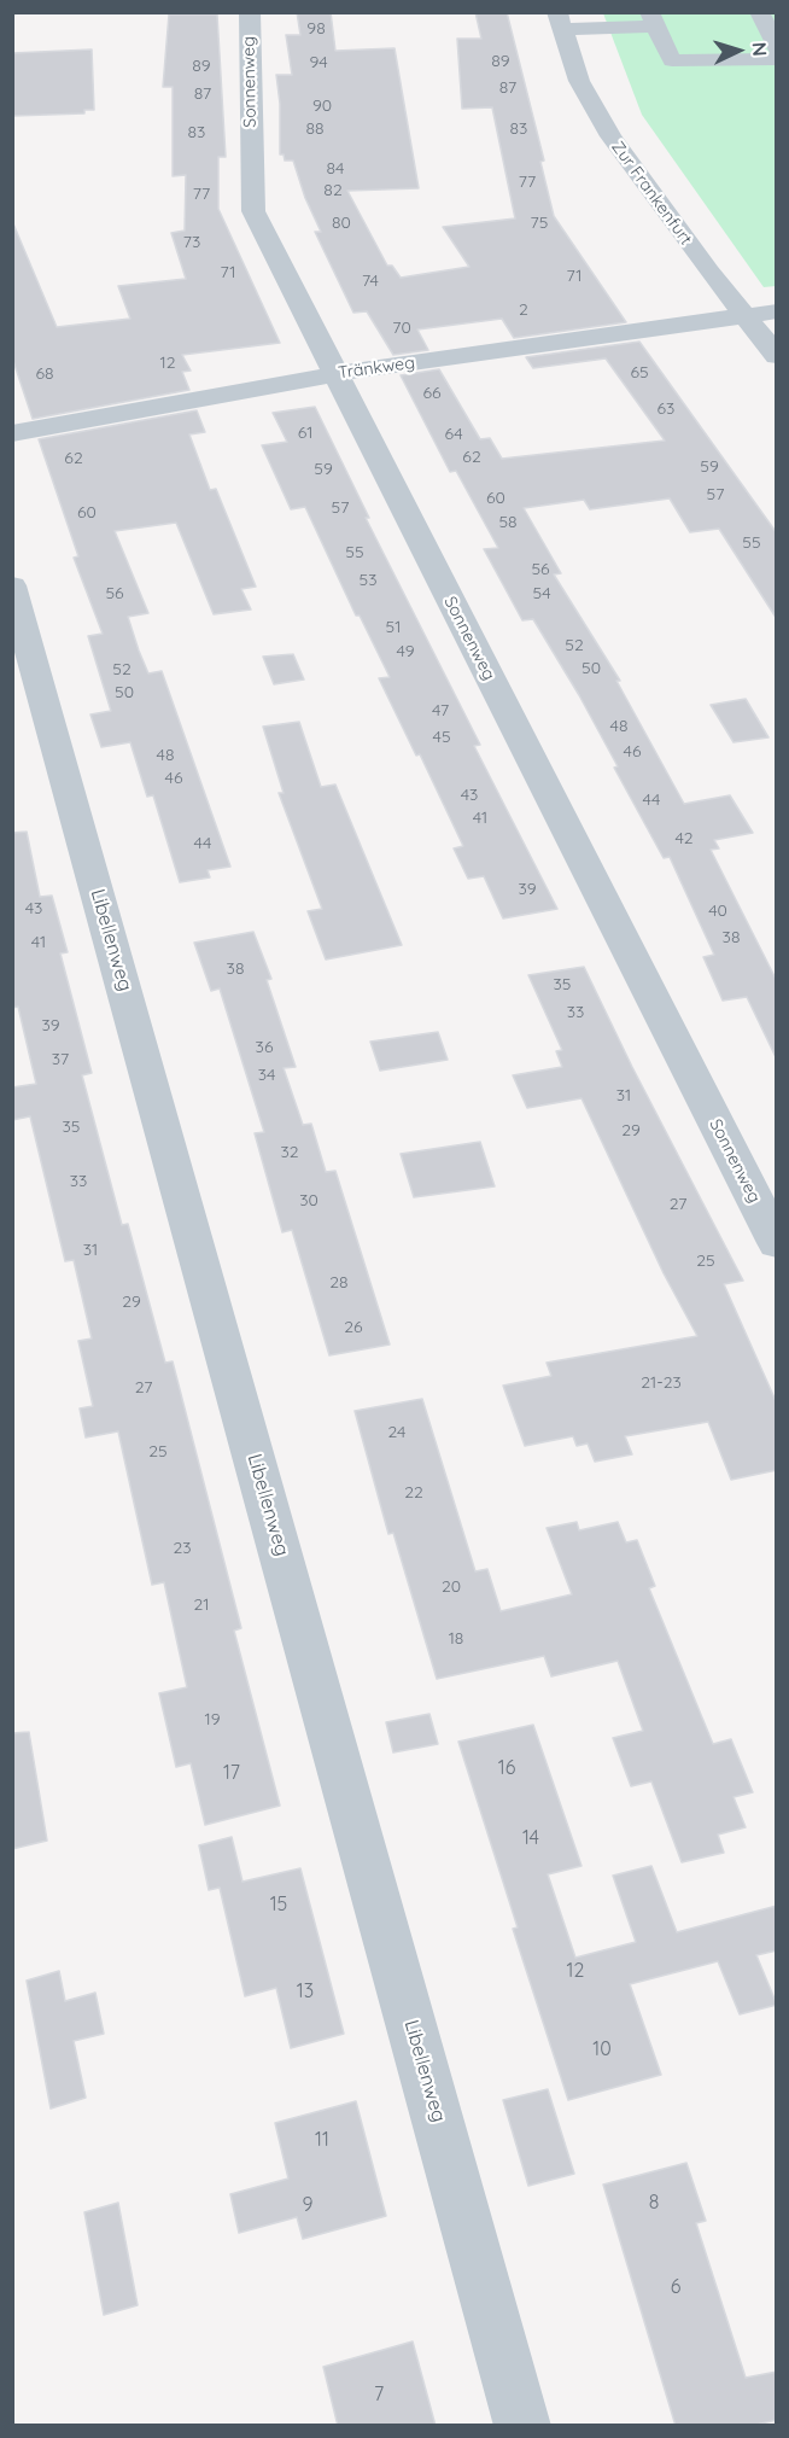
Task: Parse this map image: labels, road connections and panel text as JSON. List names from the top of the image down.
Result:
{
  "streets": {
    "street": [
      "Sonnenweg",
      "Zur Frankenfurt",
      "Tränkweg",
      "Libellenweg"
    ]
  },
  "crossings": [
    ["Sonnenweg", "Tränkweg"],
    ["Zur Frankenfurt", "Tränkweg"]
  ],
  "house_numbers": [
    "98",
    "89",
    "94",
    "89",
    "87",
    "87",
    "90",
    "88",
    "83",
    "83",
    "84",
    "77",
    "82",
    "77",
    "80",
    "75",
    "73",
    "71",
    "71",
    "74",
    "2",
    "70",
    "12",
    "65",
    "68",
    "66",
    "63",
    "61",
    "64",
    "62",
    "62",
    "59",
    "59",
    "57",
    "60",
    "57",
    "60",
    "58",
    "55",
    "55",
    "56",
    "53",
    "56",
    "54",
    "51",
    "52",
    "49",
    "50",
    "52",
    "50",
    "47",
    "48",
    "45",
    "46",
    "48",
    "46",
    "43",
    "44",
    "41",
    "42",
    "44",
    "39",
    "43",
    "40",
    "38",
    "41",
    "38",
    "35",
    "33",
    "39",
    "36",
    "37",
    "34",
    "31",
    "35",
    "29",
    "32",
    "33",
    "30",
    "27",
    "31",
    "25",
    "28",
    "29",
    "26",
    "21-23",
    "27",
    "24",
    "25",
    "22",
    "23",
    "20",
    "21",
    "18",
    "19",
    "16",
    "17",
    "14",
    "15",
    "12",
    "13",
    "10",
    "11",
    "8",
    "9",
    "6",
    "7"
  ],
  "north": "right"
}
